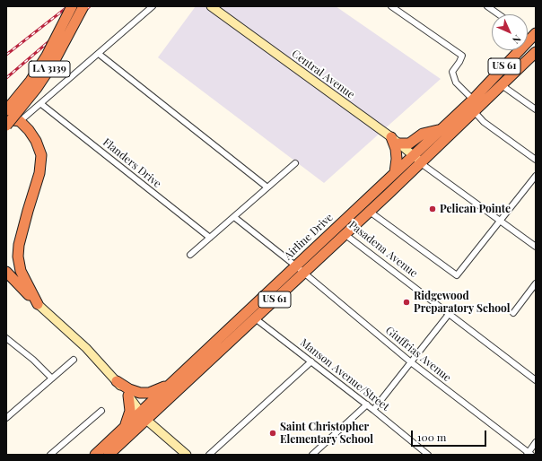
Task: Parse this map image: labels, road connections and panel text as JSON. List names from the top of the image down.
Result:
{
  "streets": {
    "highway": ["US 61", "LA 3139", "Airline Drive"],
    "main road": ["Central Avenue"],
    "street": [
      "Flanders Drive",
      "Pasadena Avenue",
      "Giuffrias Avenue",
      "Manson Avenue/Street"
    ]
  },
  "crossings": [
    ["Central Avenue", "Airline Drive"],
    ["Airline Drive", "Pasadena Avenue"],
    ["Airline Drive", "Giuffrias Avenue"],
    ["Airline Drive", "Manson Avenue/Street"]
  ],
  "places": ["Pelican Pointe", "Ridgewood Preparatory School", "Saint Christopher Elementary School"],
  "scale_bar": "100 m",
  "north": "bottom right"
}
